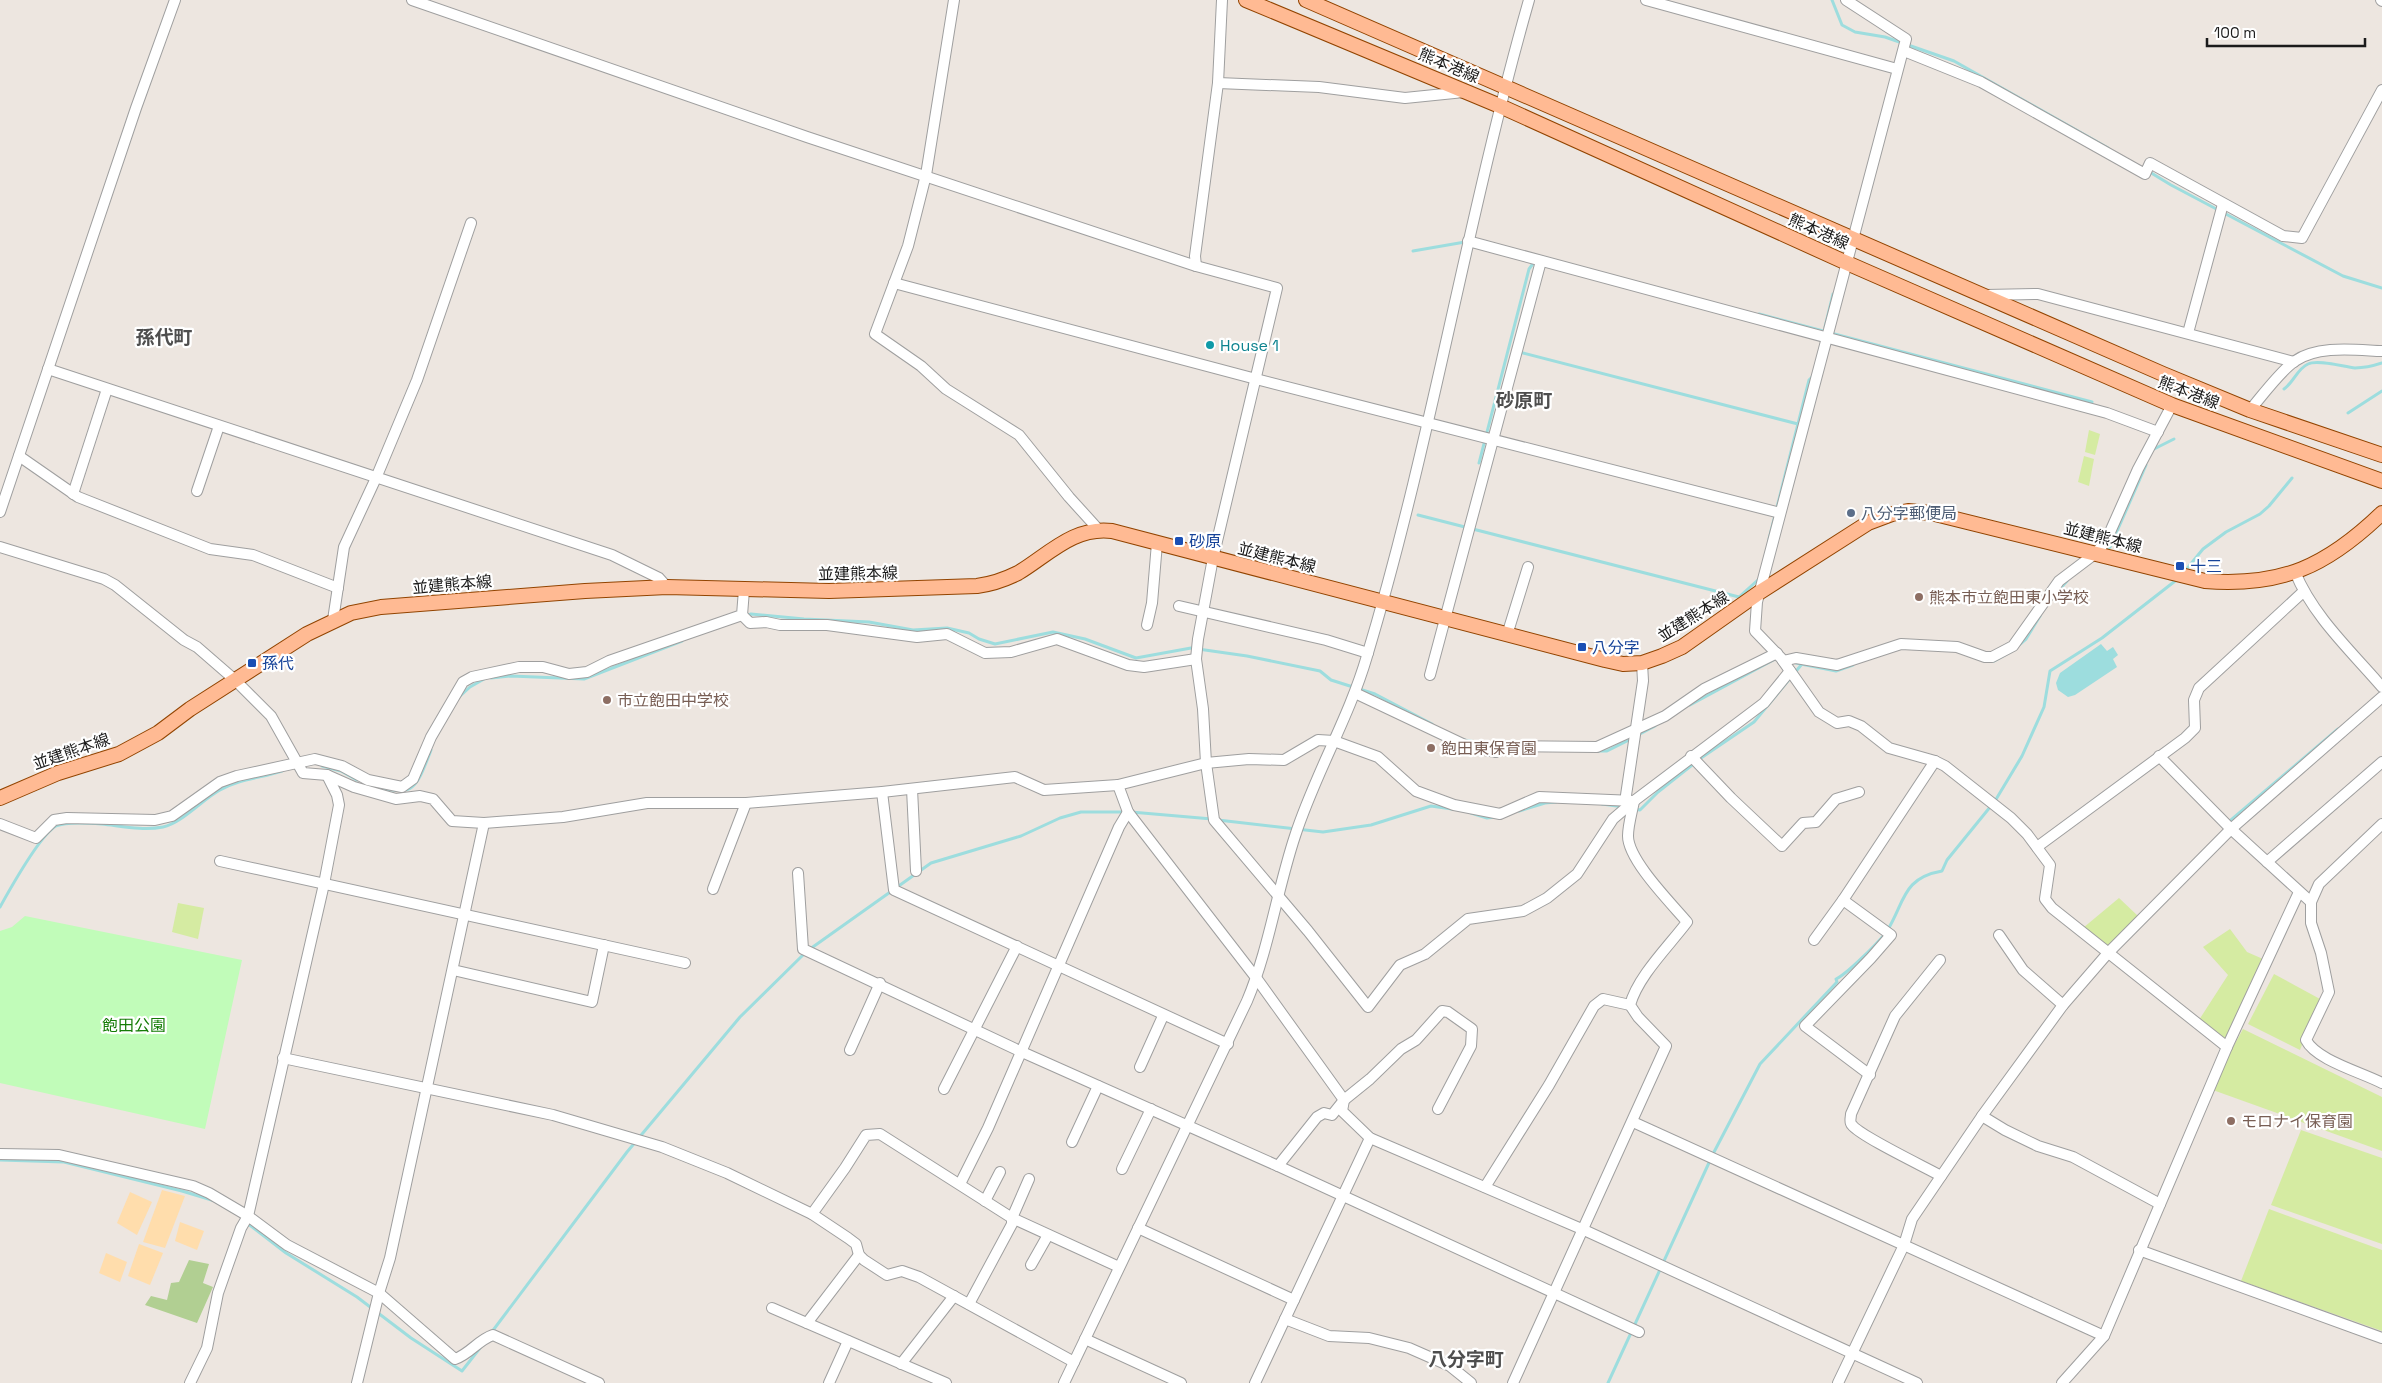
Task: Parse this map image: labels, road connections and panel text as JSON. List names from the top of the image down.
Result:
{
  "streets": {
    "main road": ["熊本港線", "並建熊本線"]
  },
  "districts": ["孫代町", "砂原町", "八分字町"],
  "parks": ["飽田公園"],
  "places": {
    "other": [
      "House 1",
      "八分字郵便局",
      "熊本市立飽田東小学校",
      "市立飽田中学校",
      "飽田東保育園",
      "モロナイ保育園"
    ],
    "transit": [
      "砂原",
      "十三",
      "八分字",
      "孫代"
    ]
  },
  "scale_bar": "100 m"
}
